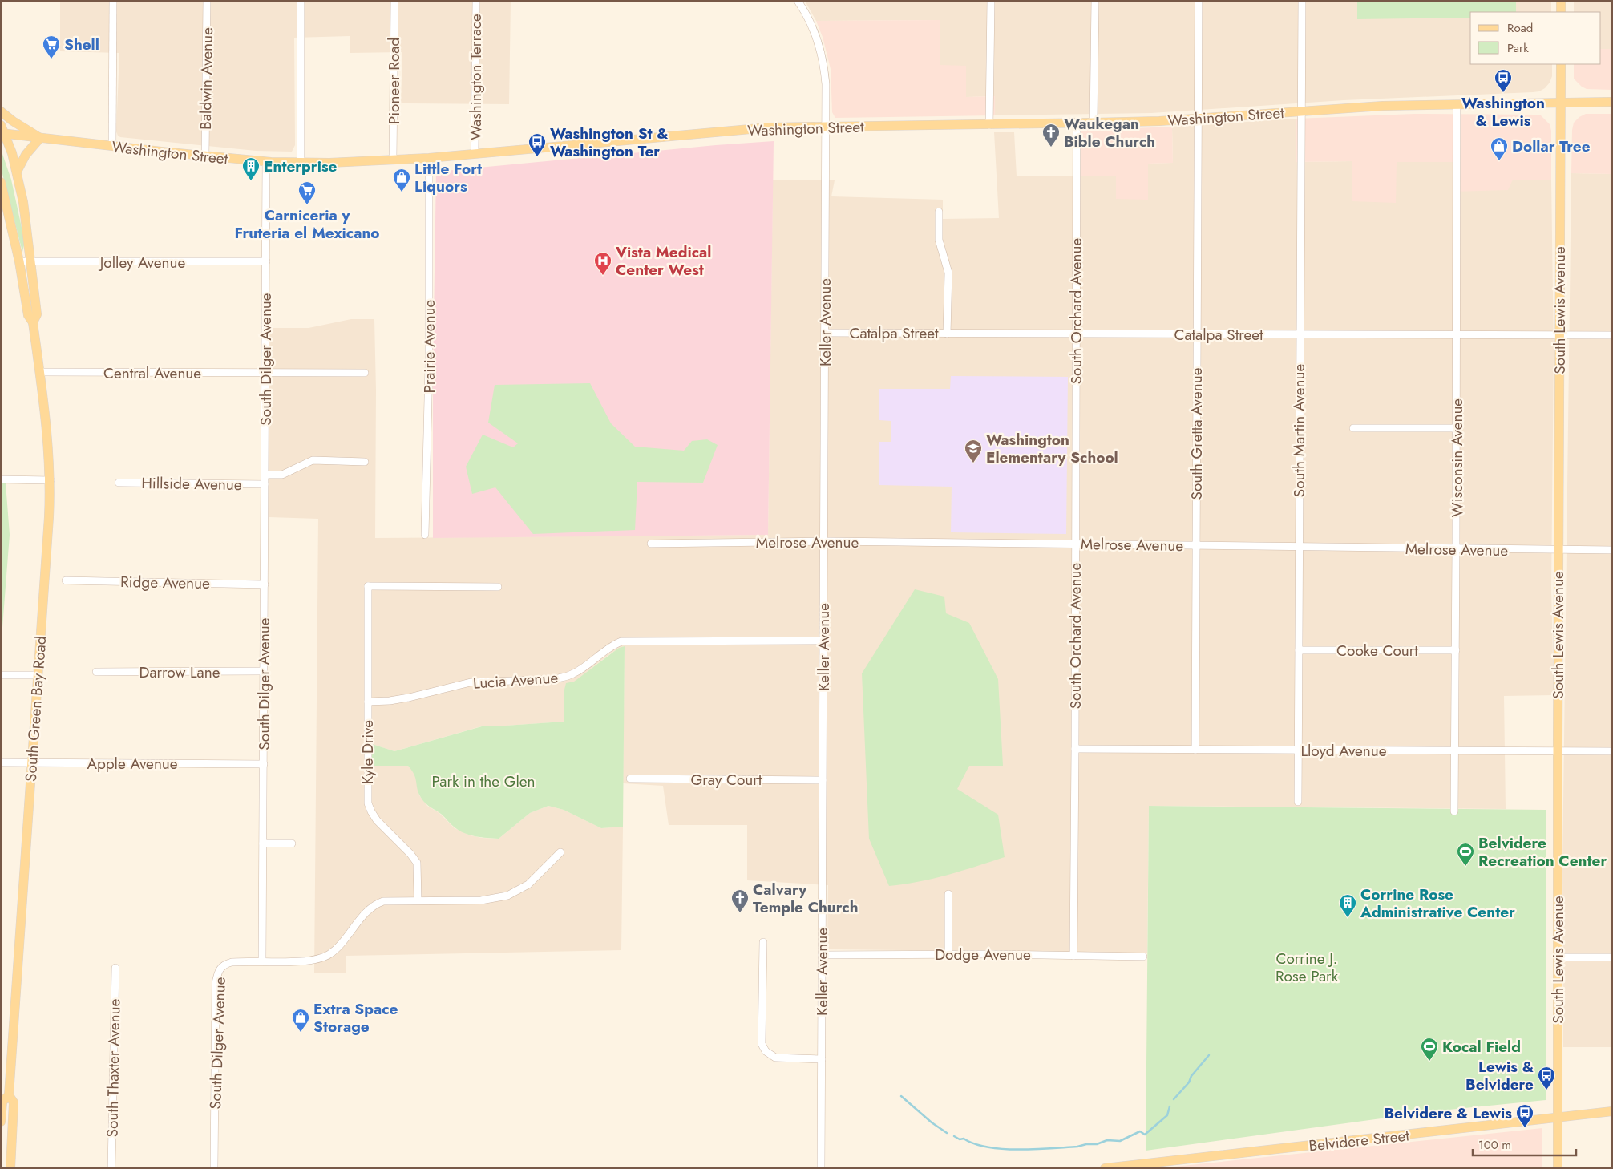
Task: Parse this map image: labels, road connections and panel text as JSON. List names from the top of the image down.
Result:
{
  "streets": {
    "main road": [
      "Washington Street",
      "South Lewis Avenue",
      "South Green Bay Road",
      "Belvidere Street"
    ],
    "street": [
      "Washington Terrace",
      "Baldwin Avenue",
      "Pioneer Road",
      "Jolley Avenue",
      "South Orchard Avenue",
      "Keller Avenue",
      "Catalpa Street",
      "Prairie Avenue",
      "South Dilger Avenue",
      "Central Avenue",
      "South Martin Avenue",
      "South Gretta Avenue",
      "Wisconsin Avenue",
      "Hillside Avenue",
      "Melrose Avenue",
      "Ridge Avenue",
      "Cooke Court",
      "Darrow Lane",
      "Lucia Avenue",
      "Lloyd Avenue",
      "Kyle Drive",
      "Apple Avenue",
      "Gray Court",
      "Dodge Avenue",
      "South Thaxter Avenue"
    ]
  },
  "crossings": [
    ["Washington Terrace", "Washington Street"],
    ["Baldwin Avenue", "Washington Street"],
    ["Pioneer Road", "Washington Street"],
    ["Washington Street", "South Lewis Avenue"],
    ["Washington Street", "South Orchard Avenue"],
    ["Washington Street", "Keller Avenue"],
    ["Washington Street", "Prairie Avenue"],
    ["Washington Street", "South Dilger Avenue"],
    ["Washington Street", "South Martin Avenue"],
    ["Washington Street", "South Gretta Avenue"],
    ["Washington Street", "Wisconsin Avenue"],
    ["Washington Street", "South Green Bay Road"],
    ["Jolley Avenue", "South Dilger Avenue"],
    ["Jolley Avenue", "South Green Bay Road"],
    ["South Lewis Avenue", "Catalpa Street"],
    ["South Lewis Avenue", "Melrose Avenue"],
    ["South Lewis Avenue", "Lloyd Avenue"],
    ["South Lewis Avenue", "Belvidere Street"],
    ["South Orchard Avenue", "Catalpa Street"],
    ["South Orchard Avenue", "Melrose Avenue"],
    ["South Orchard Avenue", "Lloyd Avenue"],
    ["South Orchard Avenue", "Dodge Avenue"],
    ["Keller Avenue", "Catalpa Street"],
    ["Keller Avenue", "Melrose Avenue"],
    ["Keller Avenue", "Lucia Avenue"],
    ["Keller Avenue", "Gray Court"],
    ["Keller Avenue", "Dodge Avenue"],
    ["Catalpa Street", "South Martin Avenue"],
    ["Catalpa Street", "South Gretta Avenue"],
    ["Catalpa Street", "Wisconsin Avenue"],
    ["South Dilger Avenue", "Central Avenue"],
    ["South Dilger Avenue", "Hillside Avenue"],
    ["South Dilger Avenue", "Ridge Avenue"],
    ["South Dilger Avenue", "Darrow Lane"],
    ["South Dilger Avenue", "Apple Avenue"],
    ["Central Avenue", "South Green Bay Road"],
    ["South Martin Avenue", "Melrose Avenue"],
    ["South Martin Avenue", "Cooke Court"],
    ["South Martin Avenue", "Lloyd Avenue"],
    ["South Gretta Avenue", "Melrose Avenue"],
    ["South Gretta Avenue", "Lloyd Avenue"],
    ["Wisconsin Avenue", "Melrose Avenue"],
    ["Wisconsin Avenue", "Cooke Court"],
    ["Wisconsin Avenue", "Lloyd Avenue"],
    ["Lucia Avenue", "Kyle Drive"],
    ["South Green Bay Road", "Apple Avenue"]
  ],
  "parks": ["Park in the Glen", "Corrine J. Rose Park"],
  "places": {
    "supermarket": ["Shell", "Carniceria y Fruteria el Mexicano"],
    "bus stop": [
      "Washington & Lewis",
      "Washington St & Washington Ter",
      "Lewis & Belvidere",
      "Belvidere & Lewis"
    ],
    "church": ["Waukegan Bible Church", "Calvary Temple Church"],
    "shop": ["Dollar Tree", "Little Fort Liquors", "Extra Space Storage"],
    "building": ["Enterprise", "Corrine Rose Administrative Center"],
    "hospital": ["Vista Medical Center West"],
    "school or university": ["Washington Elementary School"],
    "sports": ["Belvidere Recreation Center", "Kocal Field"]
  },
  "legend": ["Road", "Park"],
  "scale_bar": "100 m"
}
